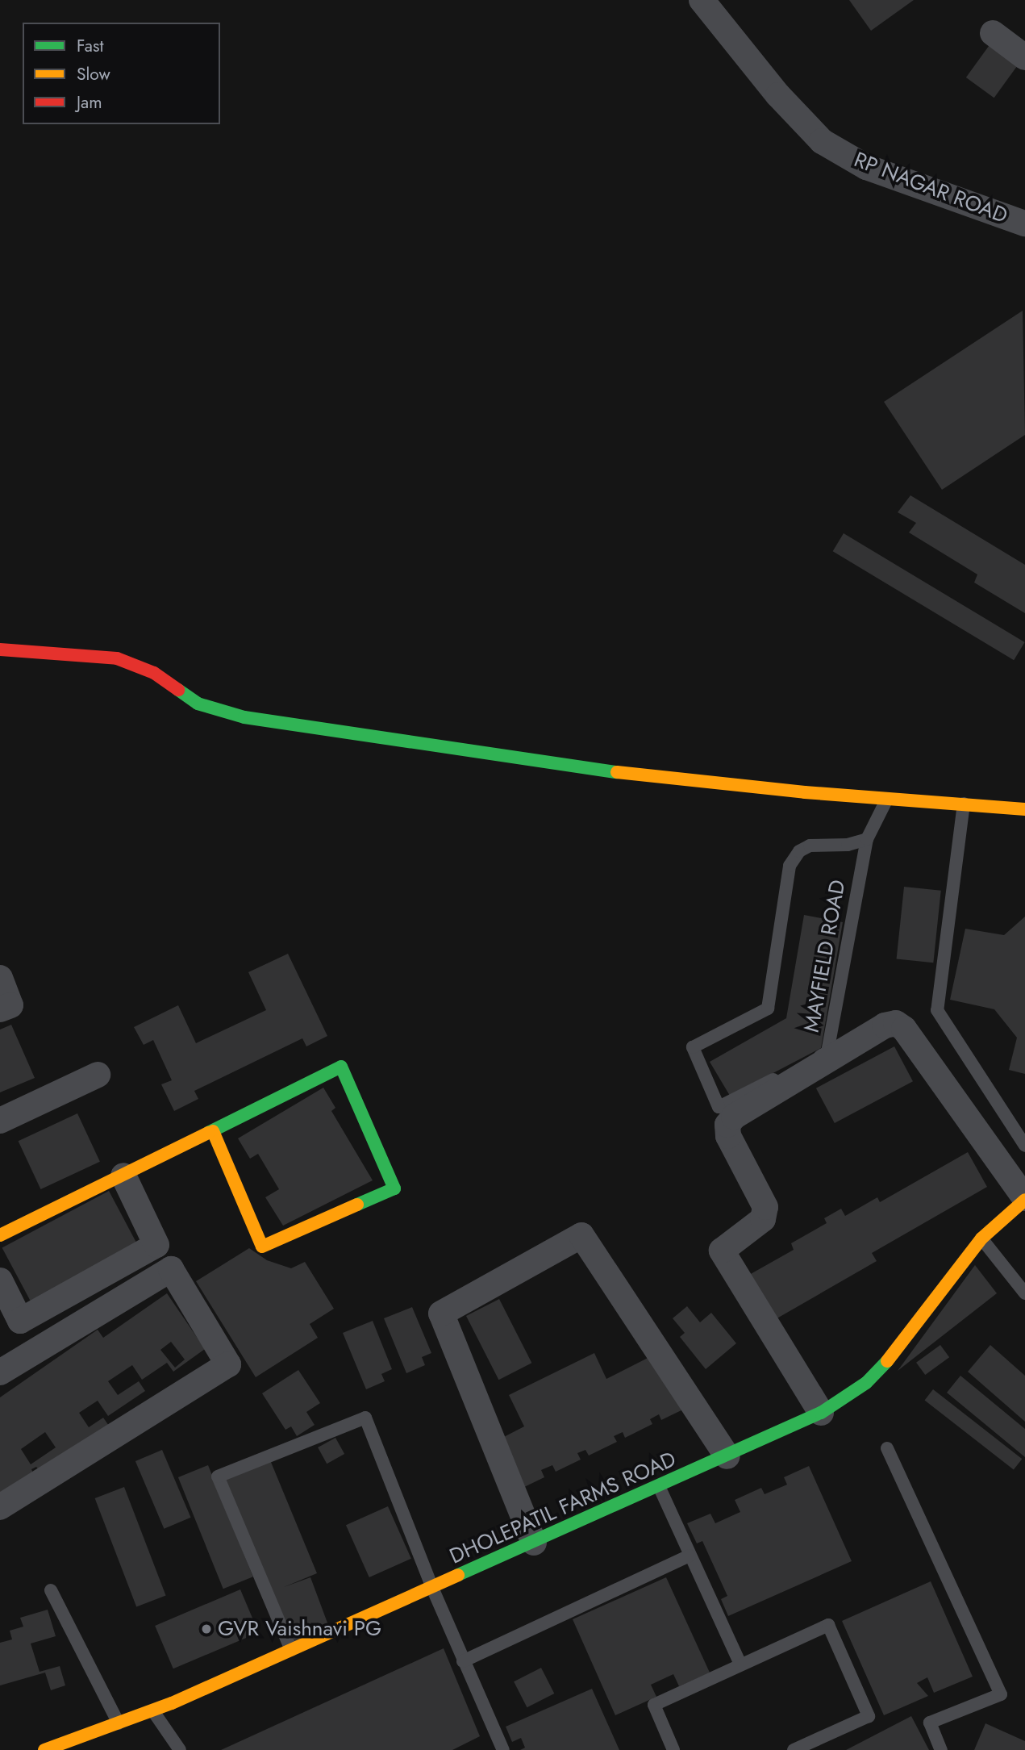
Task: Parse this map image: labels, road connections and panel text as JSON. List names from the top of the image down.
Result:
{
  "streets": {
    "street": ["RP NAGAR ROAD", "DHOLEPATIL FARMS ROAD"],
    "lane": ["MAYFIELD ROAD"]
  },
  "places": ["GVR Vaishnavi PG"],
  "legend": ["Fast", "Slow", "Jam"]
}
